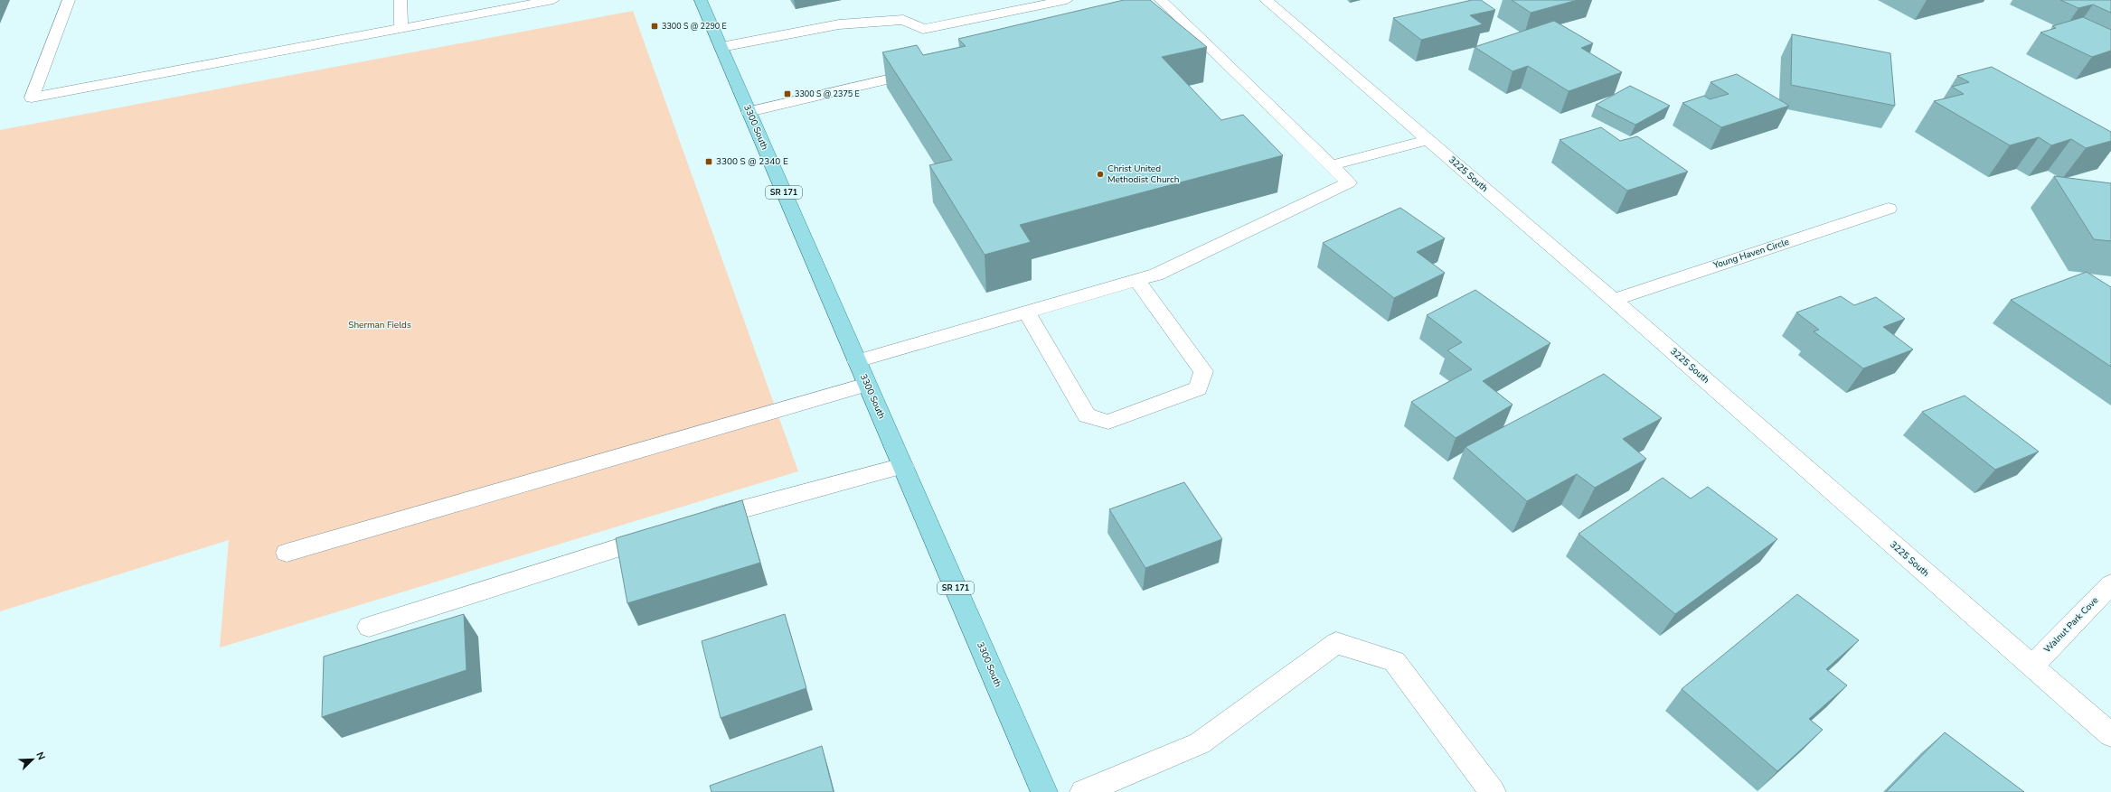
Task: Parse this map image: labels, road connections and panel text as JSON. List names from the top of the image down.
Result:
{
  "streets": {
    "main road": ["3300 South", "SR 171"],
    "street": ["3225 South", "Young Haven Circle", "Walnut Park Cove"]
  },
  "crossings": [
    ["3225 South", "Young Haven Circle"],
    ["3225 South", "Walnut Park Cove"]
  ],
  "parks": ["Sherman Fields"],
  "places": {
    "transit": ["3300 S @ 2290 E", "3300 S @ 2375 E", "3300 S @ 2340 E"],
    "other": ["Christ United Methodist Church"]
  },
  "north": "top right"
}
